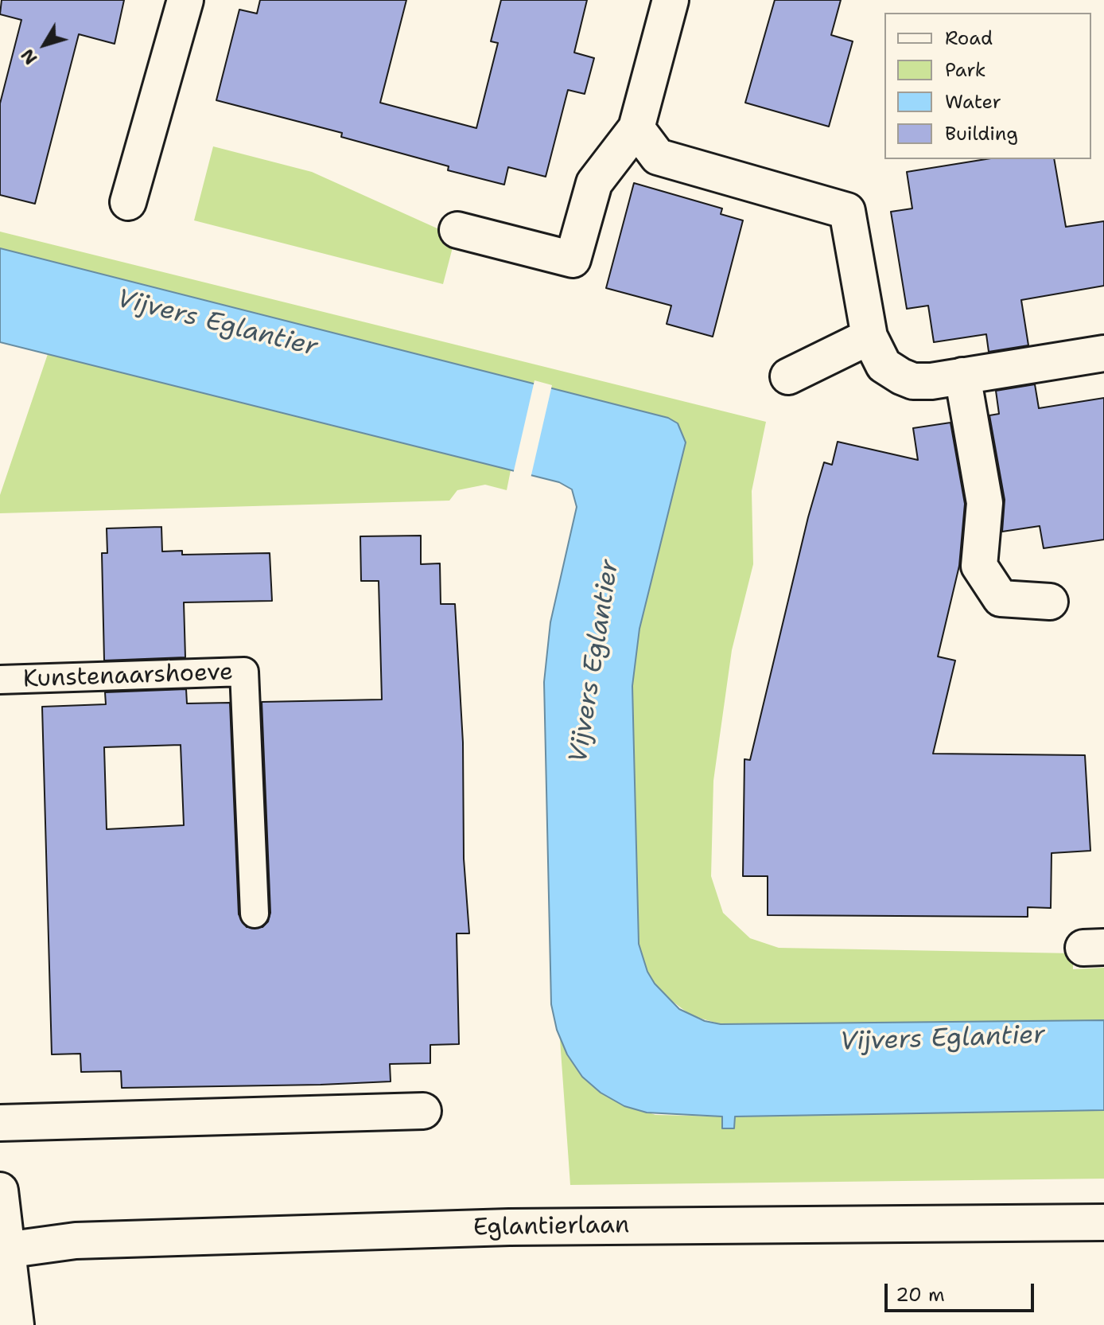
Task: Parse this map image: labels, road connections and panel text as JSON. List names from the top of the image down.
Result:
{
  "streets": {
    "street": ["Eglantierlaan"],
    "lane": ["Kunstenaarshoeve"]
  },
  "water": ["Vijvers Eglantier"],
  "legend": [
    "Road",
    "Park",
    "Water",
    "Building"
  ],
  "scale_bar": "20 m",
  "north": "bottom left"
}
